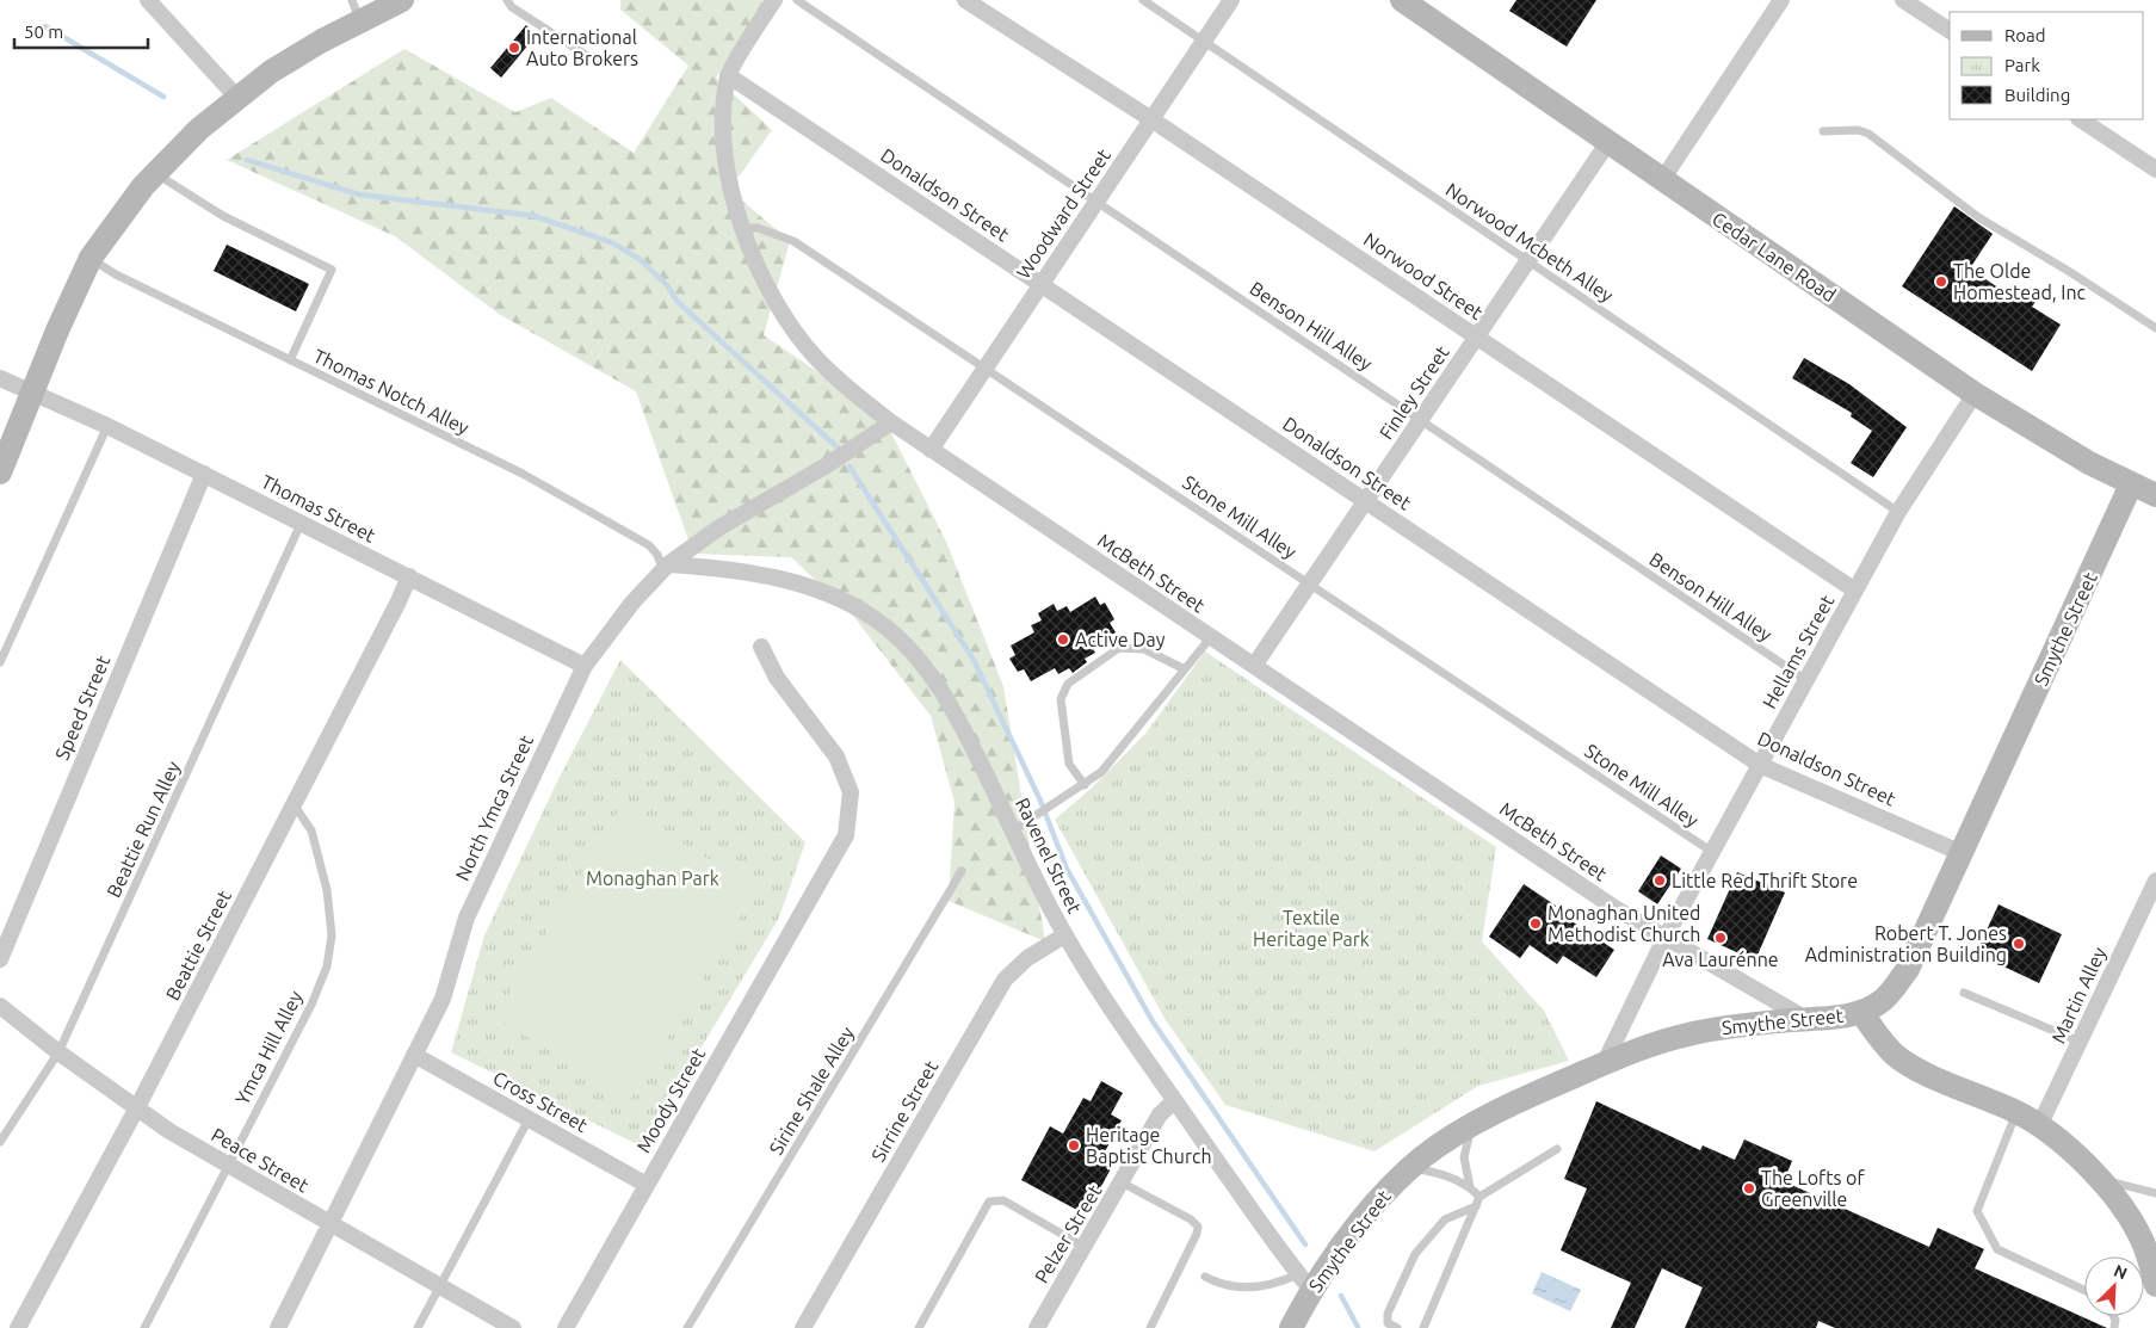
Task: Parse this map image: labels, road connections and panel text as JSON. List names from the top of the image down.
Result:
{
  "streets": {
    "street": [
      "Donaldson Street",
      "Woodward Street",
      "Cedar Lane Road",
      "Norwood Street",
      "Finley Street",
      "Thomas Street",
      "McBeth Street",
      "Smythe Street",
      "Hellams Street",
      "Speed Street",
      "North Ymca Street",
      "Ravenel Street",
      "Beattie Street",
      "Martin Alley",
      "Moody Street",
      "Cross Street",
      "Sirrine Street",
      "Peace Street",
      "Pelzer Street"
    ],
    "lane": [
      "Norwood Mcbeth Alley",
      "Benson Hill Alley",
      "Thomas Notch Alley",
      "Stone Mill Alley",
      "Beattie Run Alley",
      "Ymca Hill Alley",
      "Sirine Shale Alley"
    ]
  },
  "crossings": [
    ["Donaldson Street", "Woodward Street"],
    ["Donaldson Street", "Finley Street"],
    ["Donaldson Street", "McBeth Street"],
    ["Donaldson Street", "Smythe Street"],
    ["Donaldson Street", "Hellams Street"],
    ["Woodward Street", "Norwood Mcbeth Alley"],
    ["Woodward Street", "Norwood Street"],
    ["Woodward Street", "Benson Hill Alley"],
    ["Woodward Street", "Stone Mill Alley"],
    ["Woodward Street", "McBeth Street"],
    ["Norwood Mcbeth Alley", "Finley Street"],
    ["Norwood Mcbeth Alley", "Hellams Street"],
    ["Cedar Lane Road", "Finley Street"],
    ["Cedar Lane Road", "Smythe Street"],
    ["Cedar Lane Road", "Hellams Street"],
    ["Norwood Street", "Finley Street"],
    ["Norwood Street", "Hellams Street"],
    ["Benson Hill Alley", "Finley Street"],
    ["Benson Hill Alley", "Hellams Street"],
    ["Thomas Notch Alley", "North Ymca Street"],
    ["Thomas Notch Alley", "Ravenel Street"],
    ["Finley Street", "Stone Mill Alley"],
    ["Finley Street", "McBeth Street"],
    ["Thomas Street", "Speed Street"],
    ["Thomas Street", "North Ymca Street"],
    ["Thomas Street", "Beattie Run Alley"],
    ["Thomas Street", "Beattie Street"],
    ["Stone Mill Alley", "McBeth Street"],
    ["Stone Mill Alley", "Hellams Street"],
    ["McBeth Street", "Smythe Street"],
    ["McBeth Street", "Hellams Street"],
    ["McBeth Street", "North Ymca Street"],
    ["Smythe Street", "Hellams Street"],
    ["Smythe Street", "Ravenel Street"],
    ["North Ymca Street", "Ravenel Street"],
    ["North Ymca Street", "Cross Street"],
    ["North Ymca Street", "Peace Street"],
    ["Beattie Run Alley", "Peace Street"],
    ["Ravenel Street", "Sirrine Street"],
    ["Ravenel Street", "Pelzer Street"],
    ["Beattie Street", "Ymca Hill Alley"],
    ["Beattie Street", "Peace Street"],
    ["Ymca Hill Alley", "Peace Street"],
    ["Moody Street", "Cross Street"]
  ],
  "parks": ["Monaghan Park", "Textile Heritage Park"],
  "places": [
    "International Auto Brokers",
    "The Olde Homestead, Inc",
    "Active Day",
    "Little Red Thrift Store",
    "Monaghan United Methodist Church",
    "Ava Laurénne",
    "Robert T. Jones Administration Building",
    "Heritage Baptist Church",
    "The Lofts of Greenville"
  ],
  "legend": ["Road", "Park", "Building"],
  "scale_bar": "50 m",
  "north": "top right"
}
